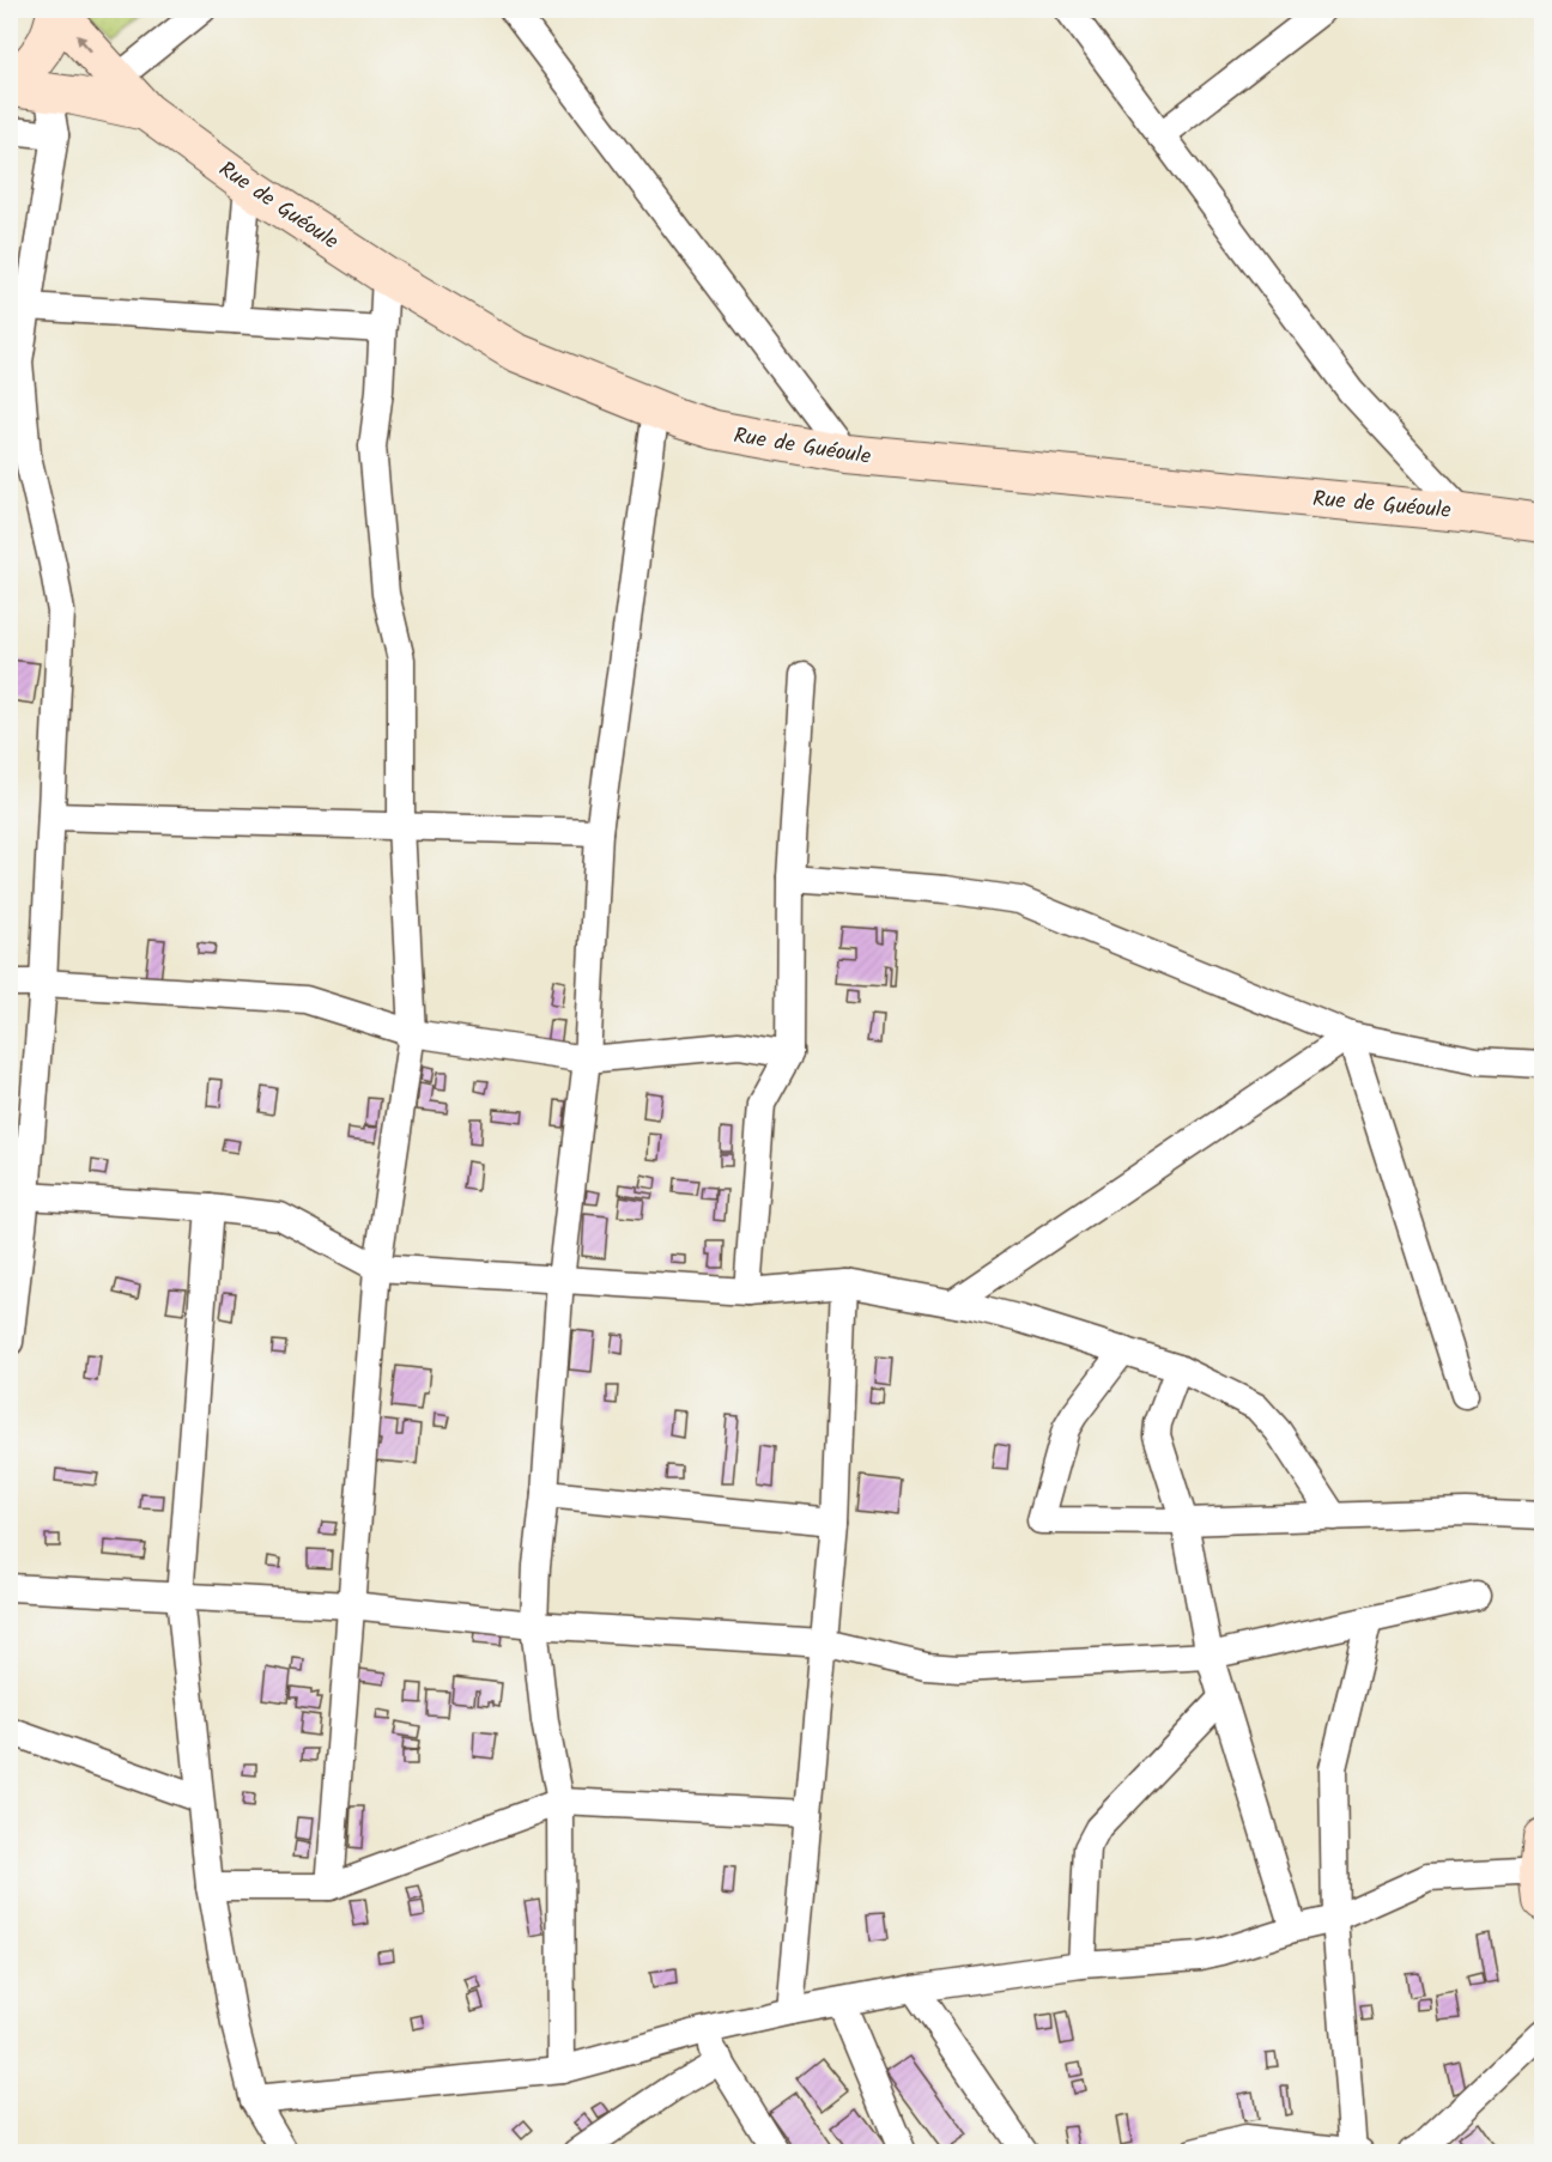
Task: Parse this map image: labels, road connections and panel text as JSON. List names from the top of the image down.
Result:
{
  "streets": {
    "main road": ["Rue de Guéoule"]
  }
}
